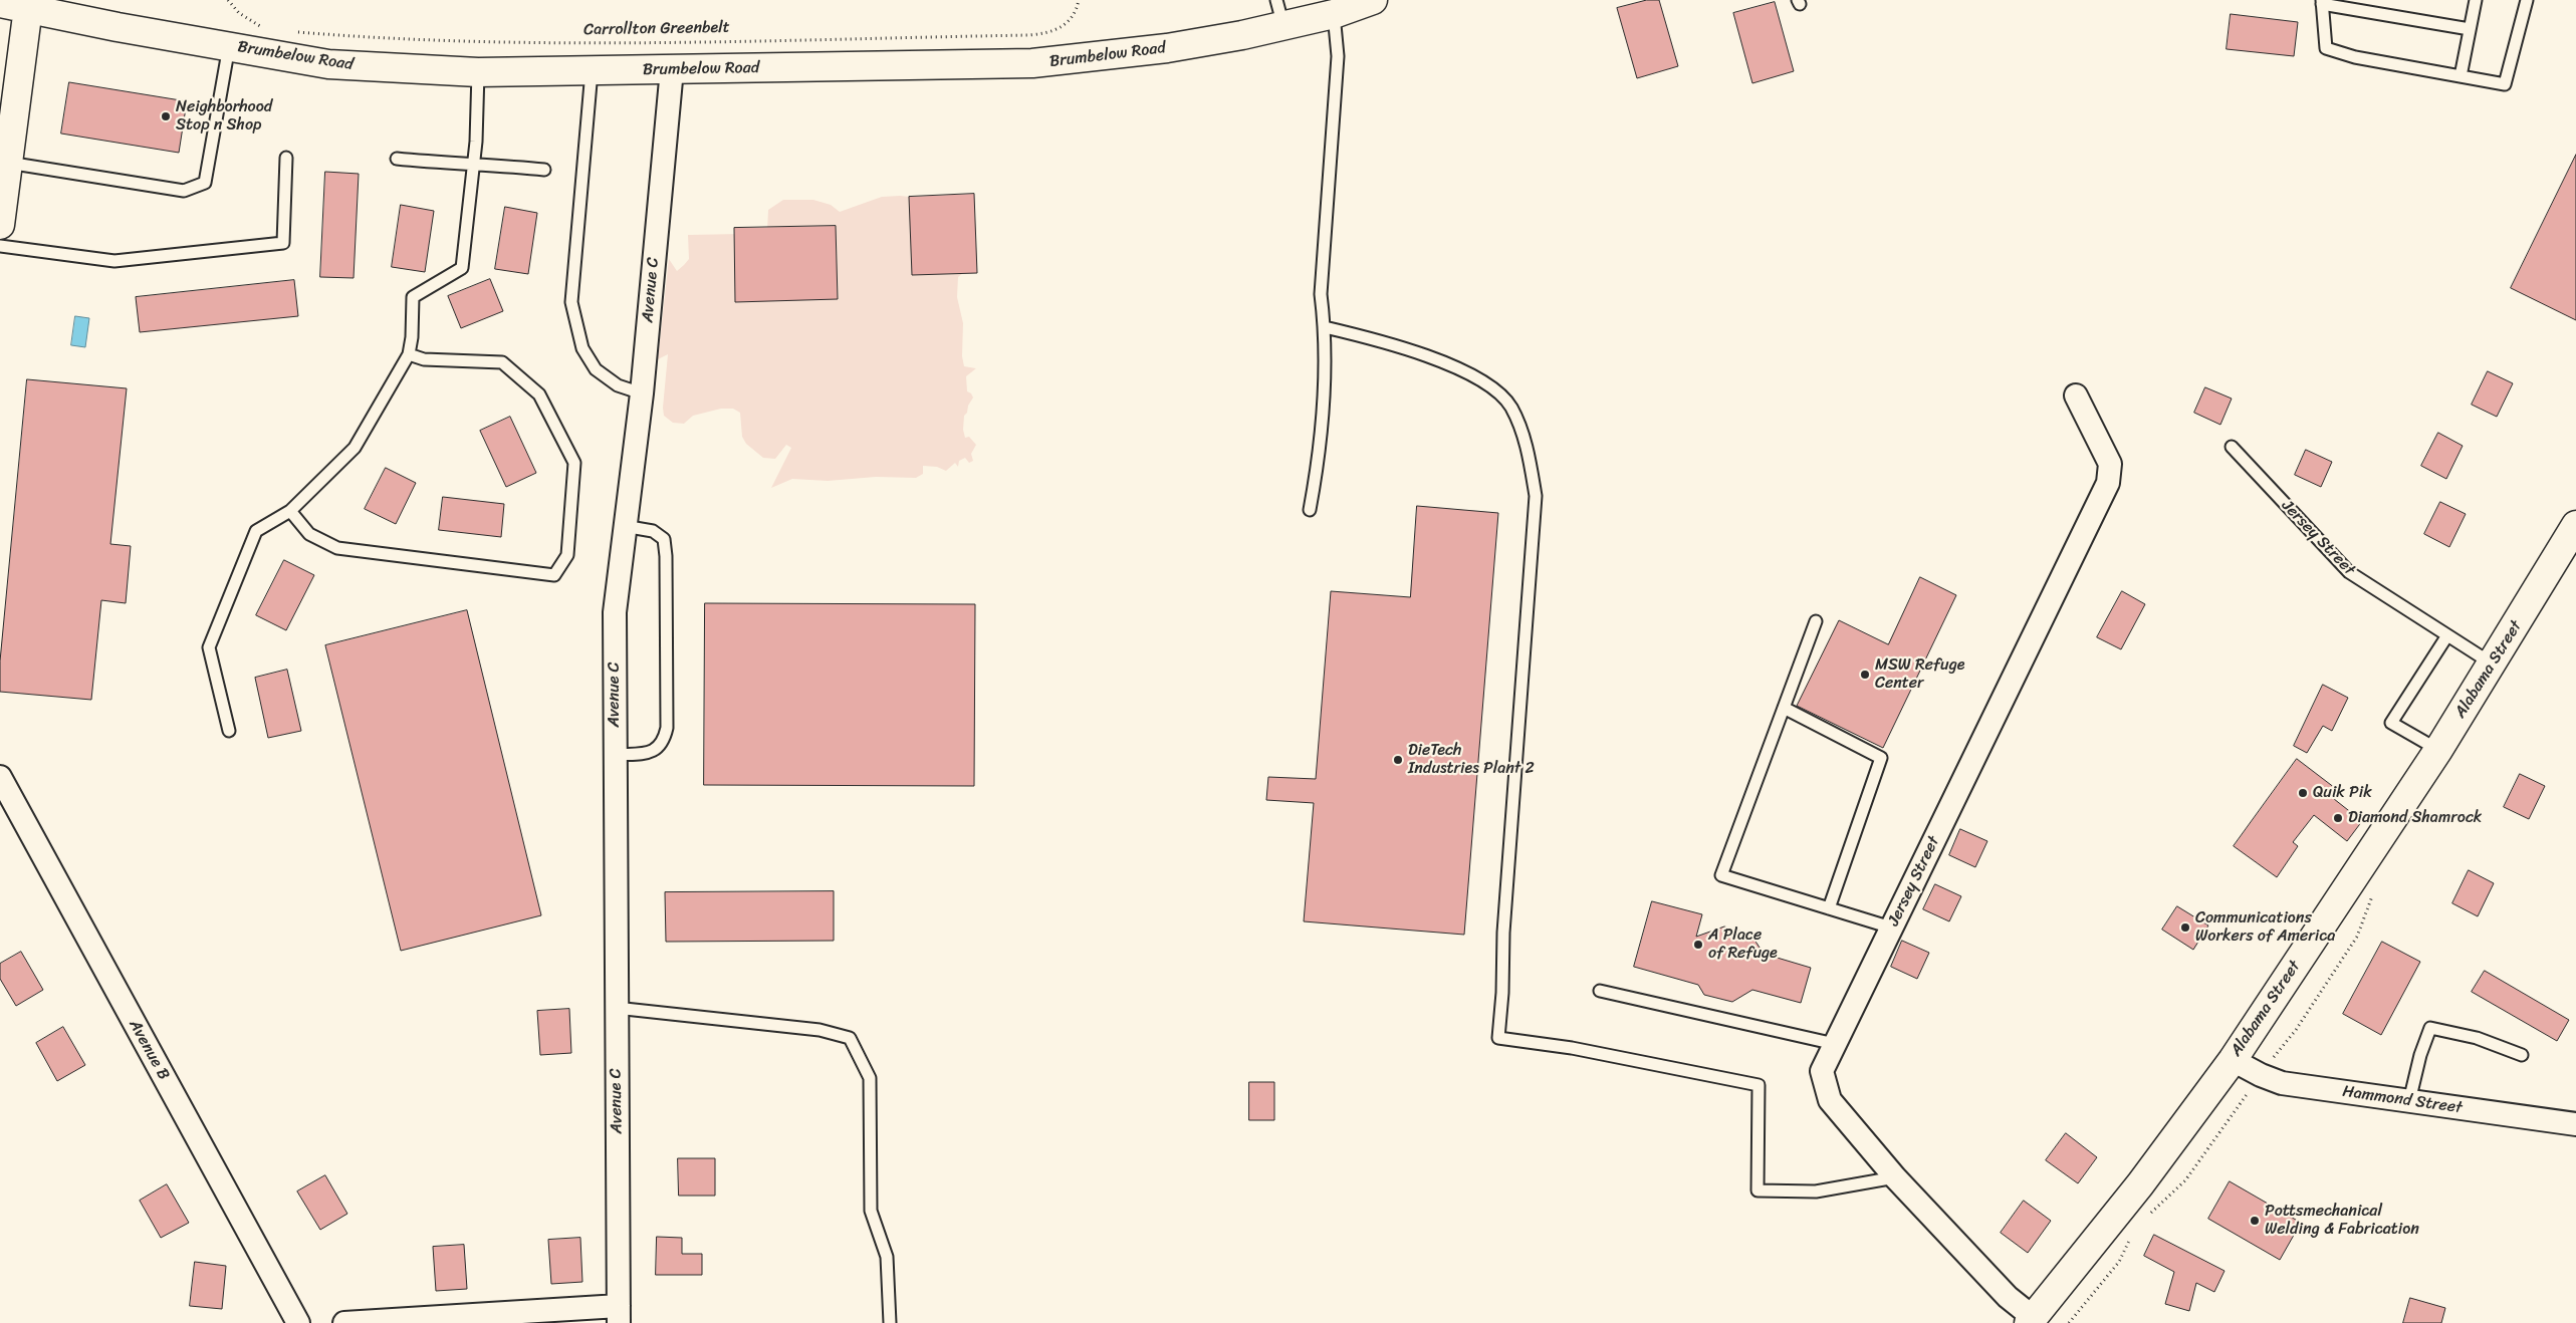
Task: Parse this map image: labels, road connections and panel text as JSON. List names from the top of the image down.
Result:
{
  "streets": {
    "street": [
      "Brumbelow Road",
      "Avenue C",
      "Jersey Street",
      "Alabama Street",
      "Avenue B",
      "Hammond Street"
    ],
    "path": ["Carrollton Greenbelt"]
  },
  "crossings": [
    ["Brumbelow Road", "Avenue C"],
    ["Jersey Street", "Alabama Street"],
    ["Alabama Street", "Hammond Street"]
  ],
  "places": [
    "Neighborhood Stop n Shop",
    "MSW Refuge Center",
    "DieTech Industries Plant 2",
    "Quik Pik",
    "Diamond Shamrock",
    "Communications Workers of America",
    "A Place of Refuge",
    "Pottsmechanical Welding & Fabrication"
  ]
}
